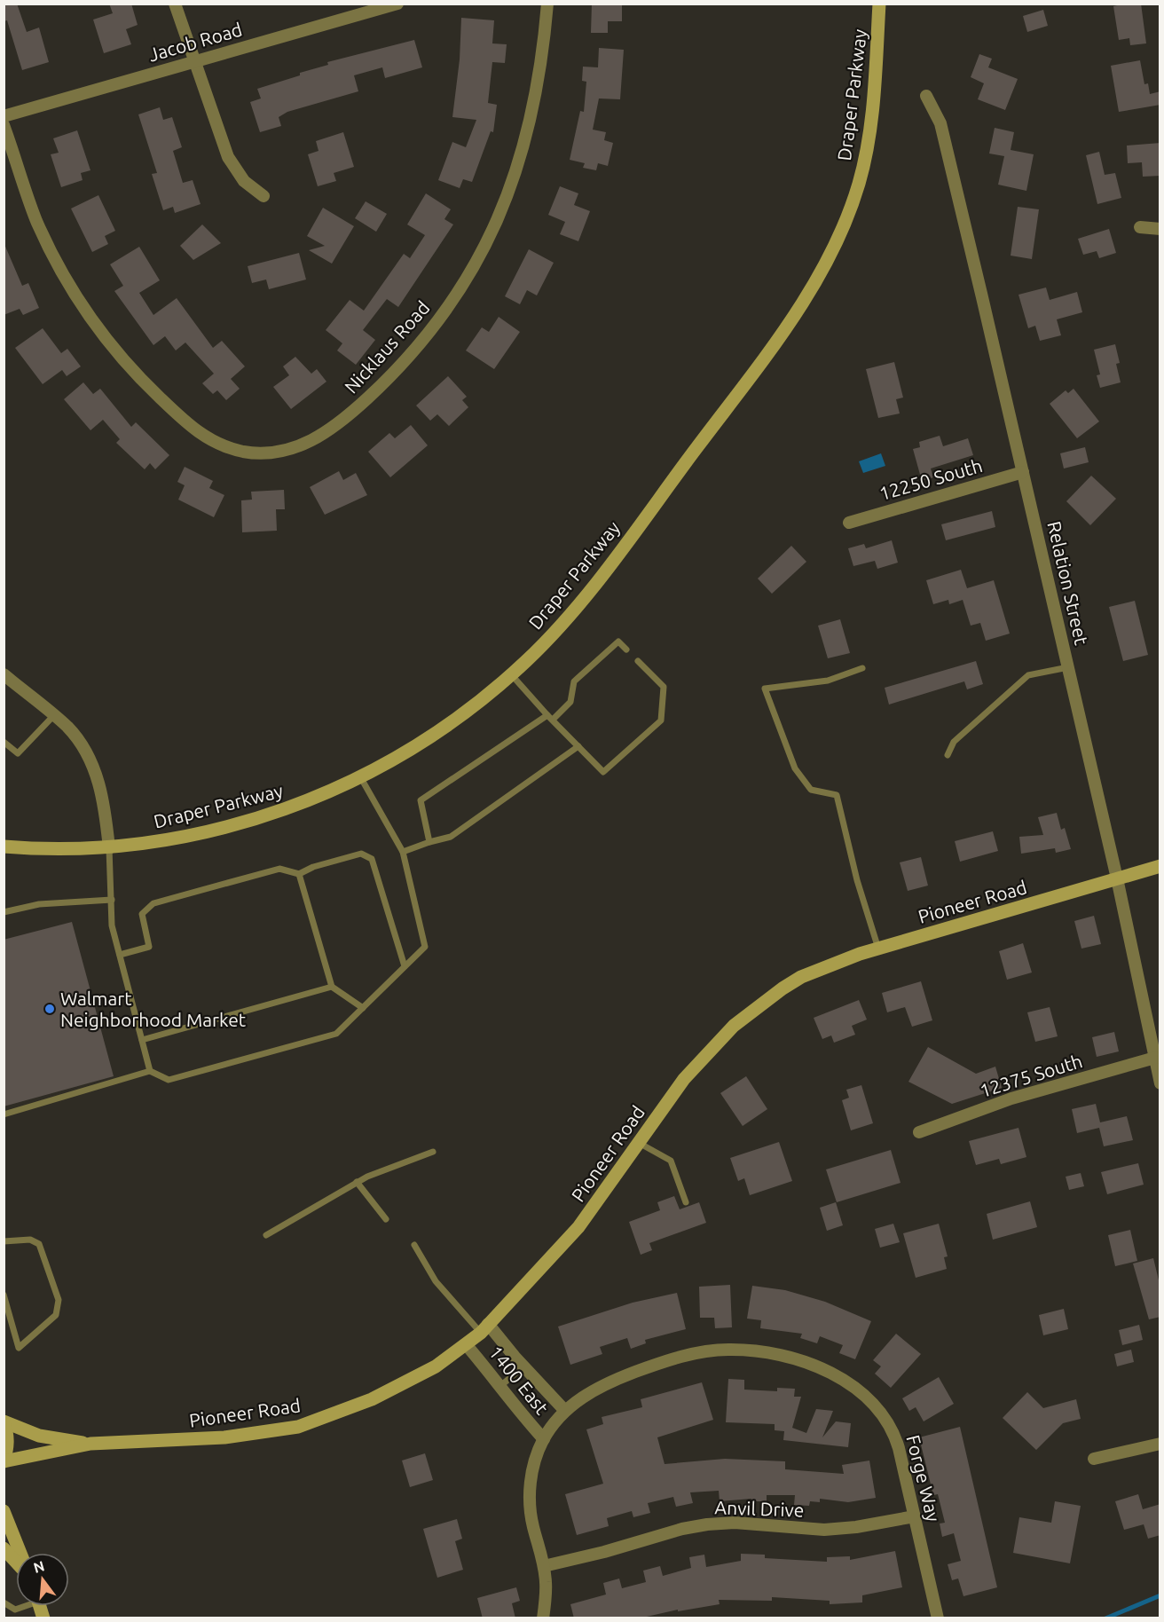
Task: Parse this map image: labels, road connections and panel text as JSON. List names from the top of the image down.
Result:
{
  "streets": {
    "main road": ["Draper Parkway", "Pioneer Road"],
    "street": [
      "Jacob Road",
      "Nicklaus Road",
      "12250 South",
      "Relation Street",
      "12375 South",
      "1400 East",
      "Forge Way",
      "Anvil Drive"
    ]
  },
  "crossings": [
    ["12250 South", "Relation Street"],
    ["Relation Street", "Pioneer Road"],
    ["Relation Street", "12375 South"],
    ["Pioneer Road", "1400 East"],
    ["1400 East", "Forge Way"],
    ["Forge Way", "Anvil Drive"]
  ],
  "places": ["Walmart Neighborhood Market"],
  "north": "top"
}
